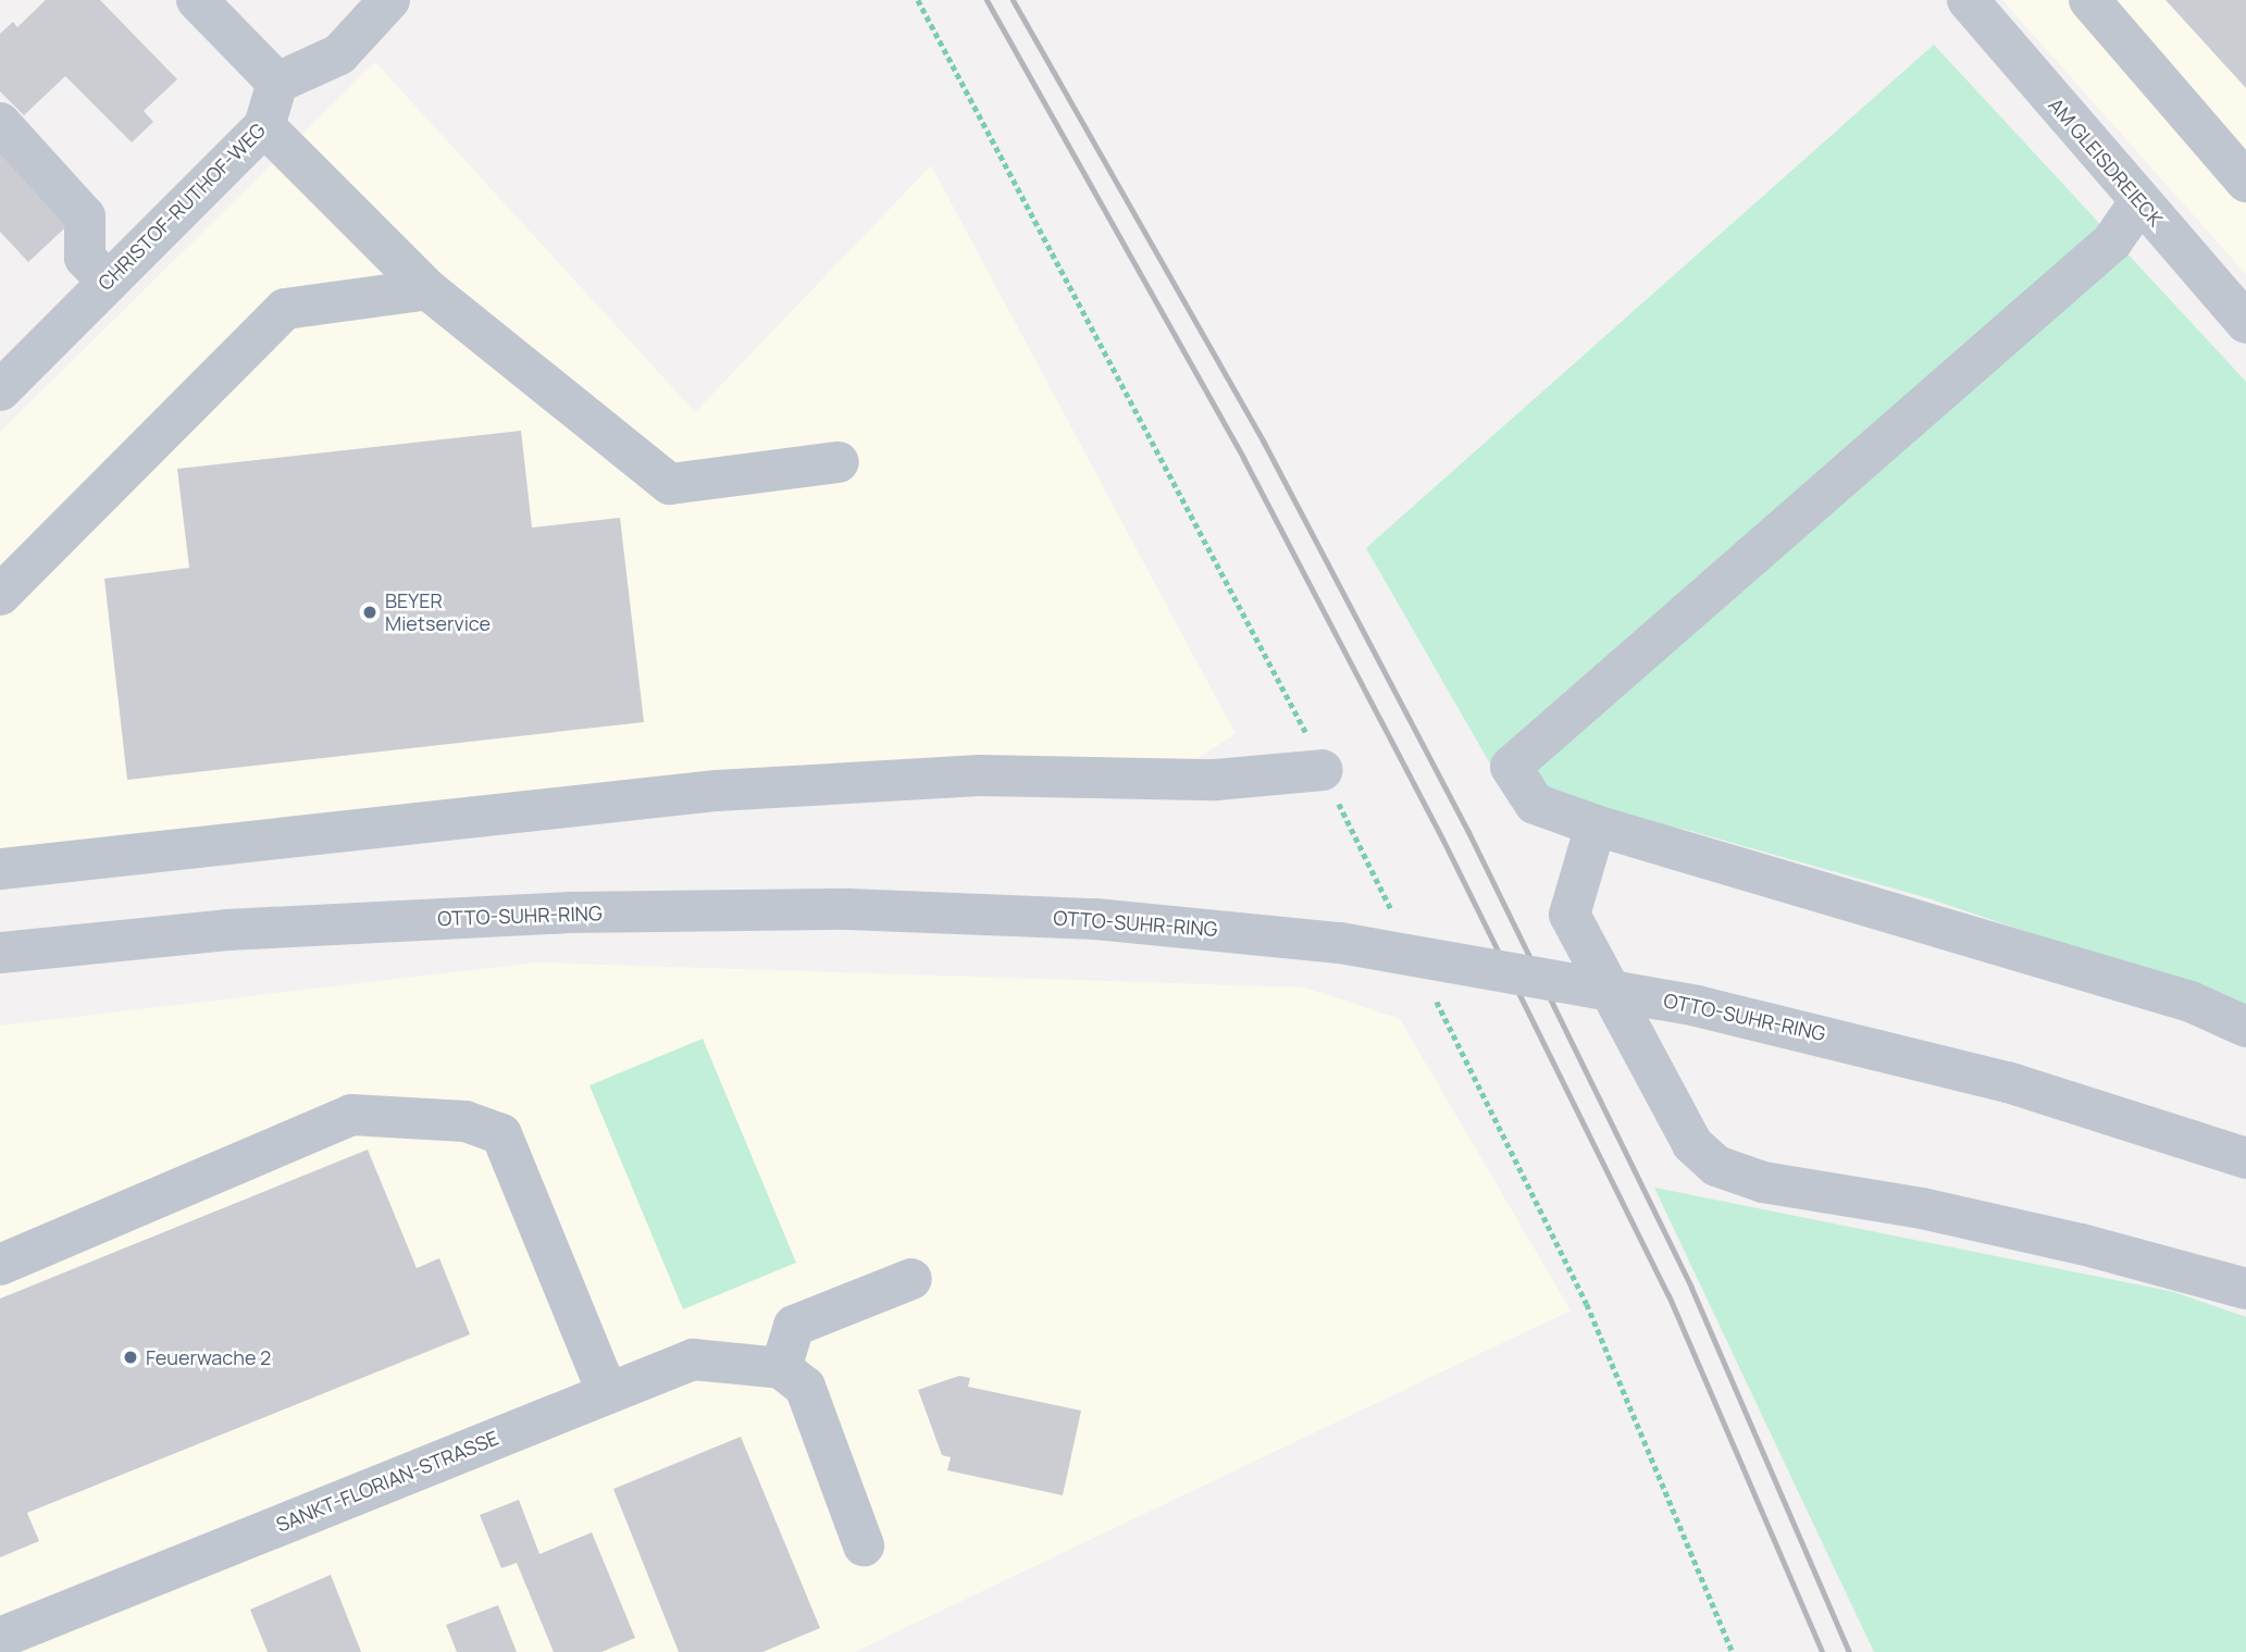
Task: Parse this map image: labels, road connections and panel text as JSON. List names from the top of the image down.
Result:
{
  "streets": {
    "street": [
      "AM GLEISDREIECK",
      "CHRISTOF-RUTHOF-WEG",
      "OTTO-SUHR-RING",
      "SANKT-FLORIAN-STRASSE"
    ]
  },
  "places": ["BEYER Mietservice", "Feuerwache 2"]
}
